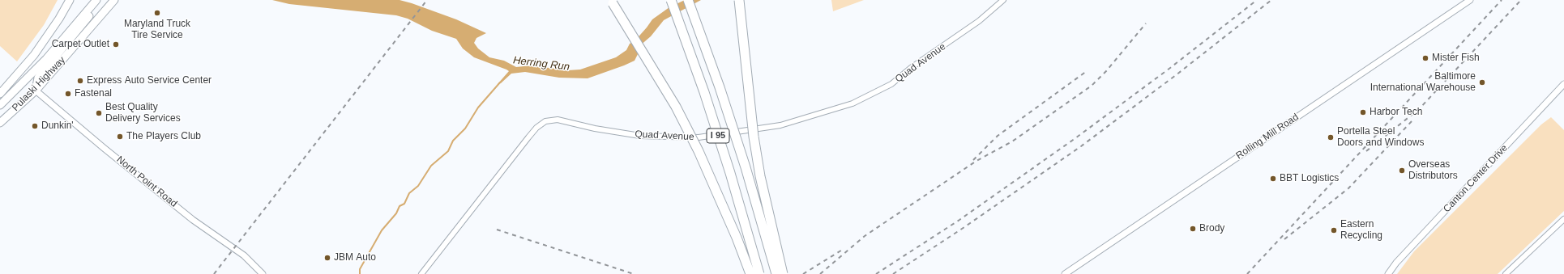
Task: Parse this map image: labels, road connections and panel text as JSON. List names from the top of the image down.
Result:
{
  "streets": {
    "highway": ["I 95"],
    "main road": ["Pulaski Highway"],
    "street": [
      "Quad Avenue",
      "Rolling Mill Road",
      "Canton Center Drive",
      "North Point Road"
    ]
  },
  "crossings": [
    ["Pulaski Highway", "North Point Road"]
  ],
  "water": ["Herring Run"],
  "places": [
    "Maryland Truck Tire Service",
    "Carpet Outlet",
    "Mister Fish",
    "Express Auto Service Center",
    "Baltimore International Warehouse",
    "Fastenal",
    "Harbor Tech",
    "Best Quality Delivery Services",
    "Dunkin'",
    "The Players Club",
    "Portella Steel Doors and Windows",
    "Overseas Distributors",
    "BBT Logistics",
    "Brody",
    "Eastern Recycling",
    "JBM Auto"
  ]
}
